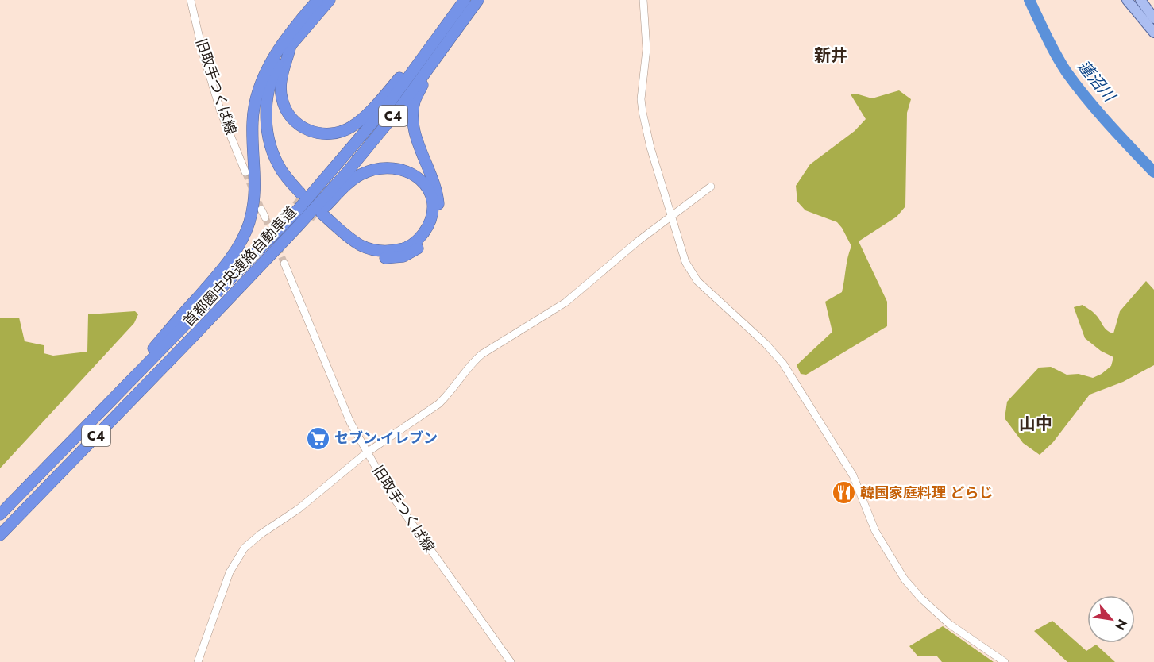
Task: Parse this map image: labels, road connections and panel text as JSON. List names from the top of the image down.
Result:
{
  "streets": {
    "highway": ["C4", "首都圏中央連絡自動車道"],
    "street": ["旧取手つくば線"]
  },
  "districts": ["新井", "山中"],
  "water": ["蓮沼川"],
  "places": {
    "supermarket": ["セブン-イレブン"],
    "restaurant": ["韓国家庭料理 どらじ"]
  },
  "north": "bottom right"
}
